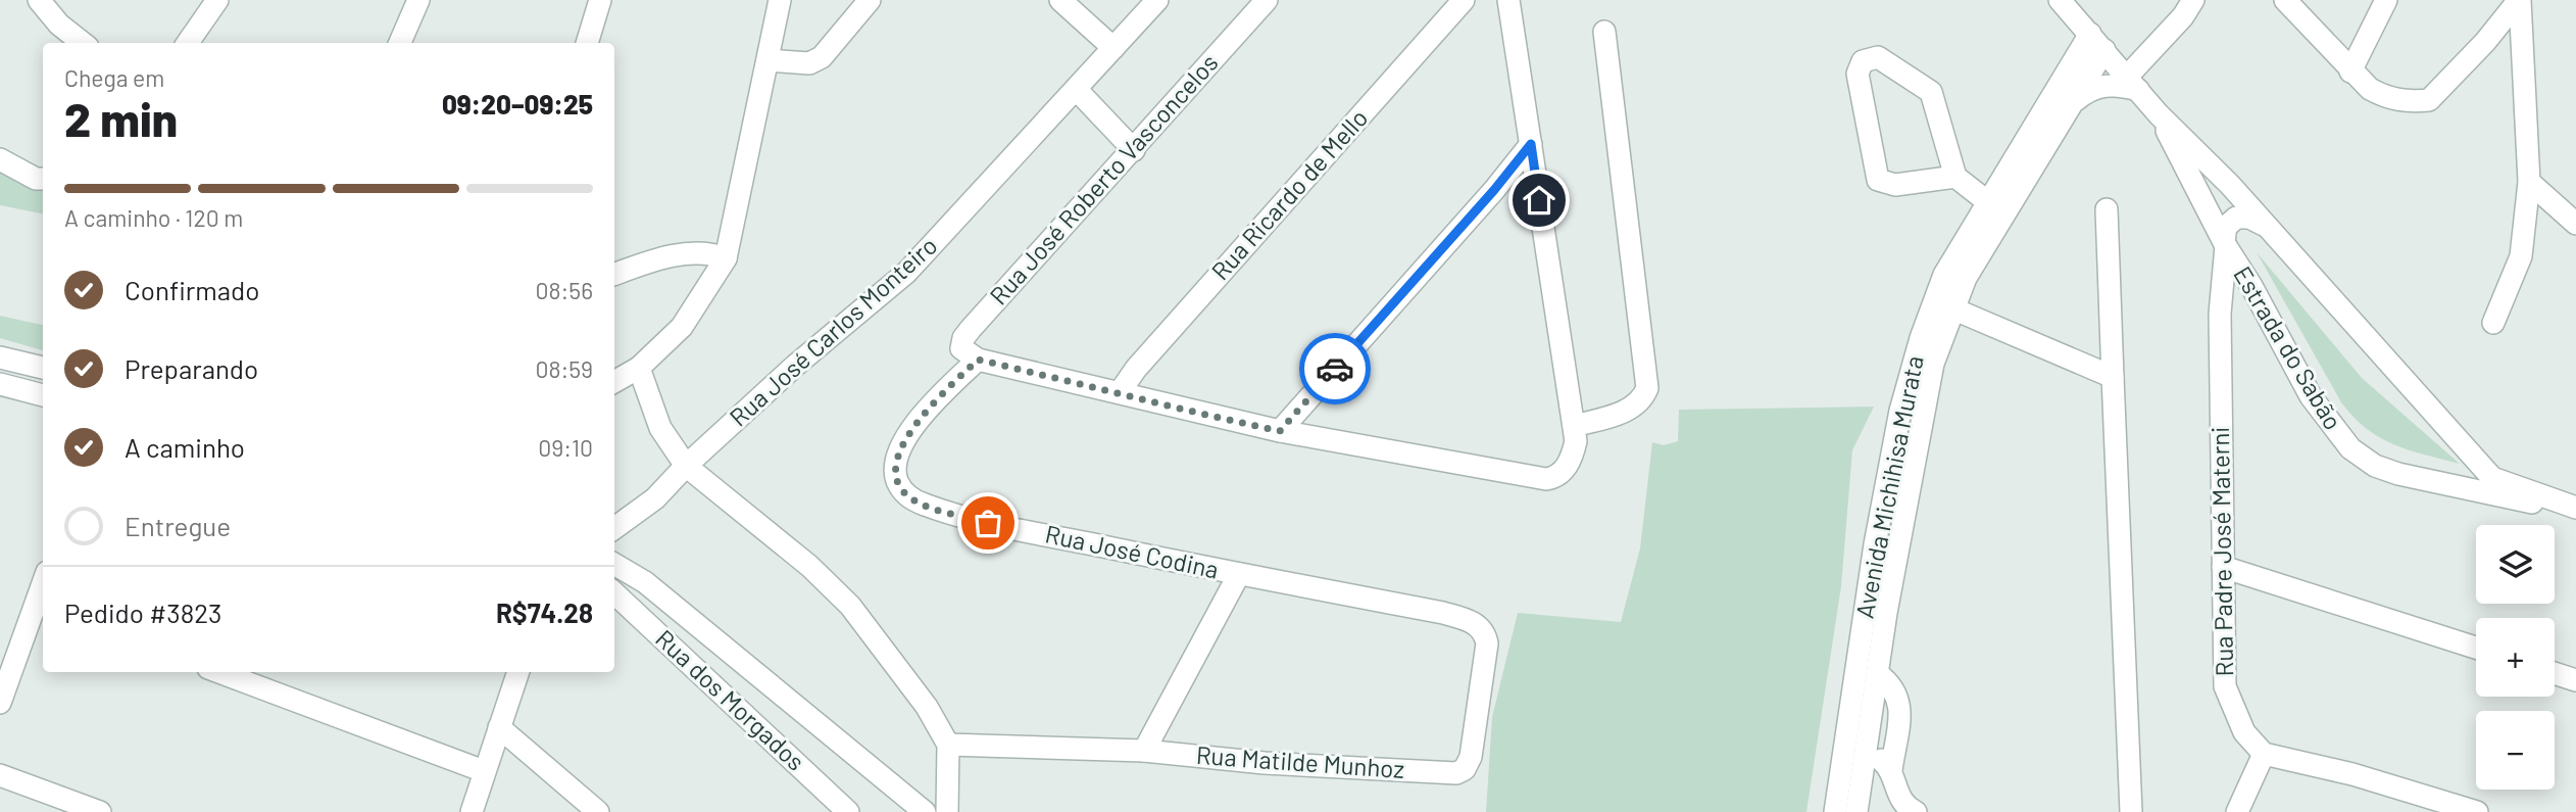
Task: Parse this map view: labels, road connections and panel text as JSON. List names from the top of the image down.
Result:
{
  "streets": {
    "street": [
      "Rua José Roberto Vasconcelos",
      "Rua Ricardo de Mello",
      "Rua José Carlos Monteiro",
      "Estrada do Sabão",
      "Avenida Michihisa Murata",
      "Rua Padre José Materni",
      "Rua José Codina",
      "Rua dos Morgados",
      "Rua Matilde Munhoz"
    ]
  },
  "crossings": [
    ["Rua José Roberto Vasconcelos", "Rua José Codina"],
    ["Estrada do Sabão", "Avenida Michihisa Murata"],
    ["Estrada do Sabão", "Rua Padre José Materni"],
    ["Rua José Codina", "Rua Matilde Munhoz"]
  ],
  "page": {
    "heading": ["2 min", "Chega em", "09:20–09:25"],
    "panel": ["Pedido #3823", "R$74.28"],
    "bar": "A caminho · 120 m",
    "list": [
      ["Confirmado", "08:56"],
      ["Preparando", "08:59"],
      ["A caminho", "09:10"],
      "Entregue"
    ],
    "map_buttons": ["+", "−"]
  }
}
